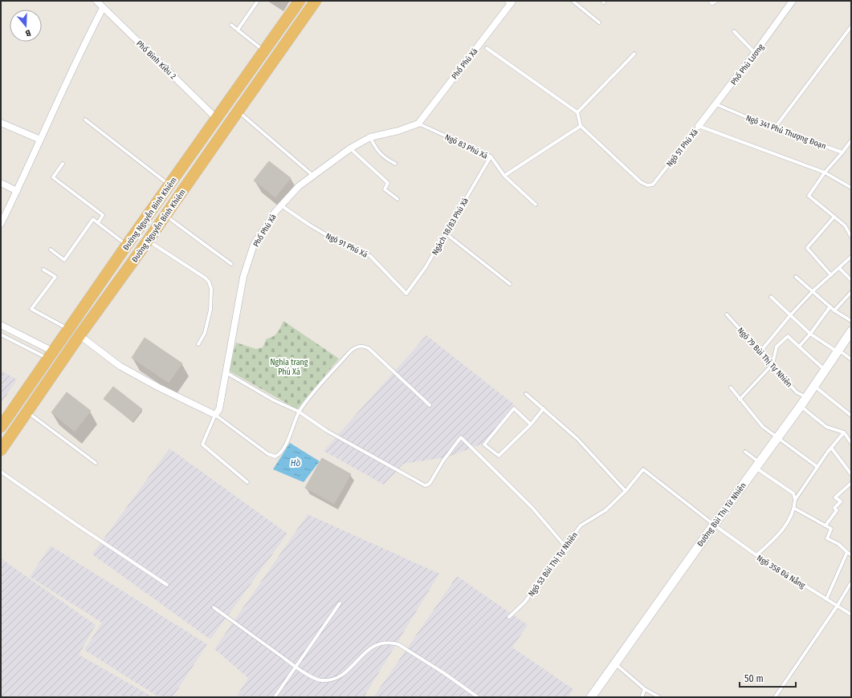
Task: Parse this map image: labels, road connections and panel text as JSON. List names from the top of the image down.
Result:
{
  "streets": {
    "highway": ["Đường Nguyễn Bình Khiêm", "Đường Nguyễn Bỉnh Khiêm"],
    "street": [
      "Phố Bình Kiều 2",
      "Phố Phú Xá",
      "Phố Phú Lương",
      "Đường Bùi Thị Từ Nhiên"
    ],
    "lane": [
      "Ngõ 341 Phủ Thượng Đoạn",
      "Ngõ 83 Phú Xá",
      "Ngõ 51 Phú Xá",
      "Ngách 18/83 Phú Xá",
      "Ngõ 91 Phú Xá",
      "Ngõ 79 Bùi Thị Tự Nhiên",
      "Ngõ 53 Bùi Thị Tự Nhiên",
      "Ngõ 358 Đà Nẵng"
    ]
  },
  "crossings": [
    ["Phố Bình Kiều 2", "Đường Nguyễn Bình Khiêm"],
    ["Phố Phú Xá", "Ngõ 83 Phú Xá"],
    ["Phố Phú Xá", "Ngõ 91 Phú Xá"],
    ["Phố Phú Lương", "Ngõ 341 Phủ Thượng Đoạn"],
    ["Phố Phú Lương", "Ngõ 51 Phú Xá"],
    ["Ngõ 83 Phú Xá", "Ngách 18/83 Phú Xá"],
    ["Ngách 18/83 Phú Xá", "Ngõ 91 Phú Xá"],
    ["Ngõ 79 Bùi Thị Tự Nhiên", "Đường Bùi Thị Từ Nhiên"],
    ["Đường Bùi Thị Từ Nhiên", "Ngõ 53 Bùi Thị Tự Nhiên"],
    ["Đường Bùi Thị Từ Nhiên", "Ngõ 358 Đà Nẵng"],
    ["Ngõ 53 Bùi Thị Tự Nhiên", "Ngõ 358 Đà Nẵng"]
  ],
  "water": ["Hồ"],
  "parks": ["Nghĩa trang Phú Xá"],
  "scale_bar": "50 m",
  "north": "bottom"
}
